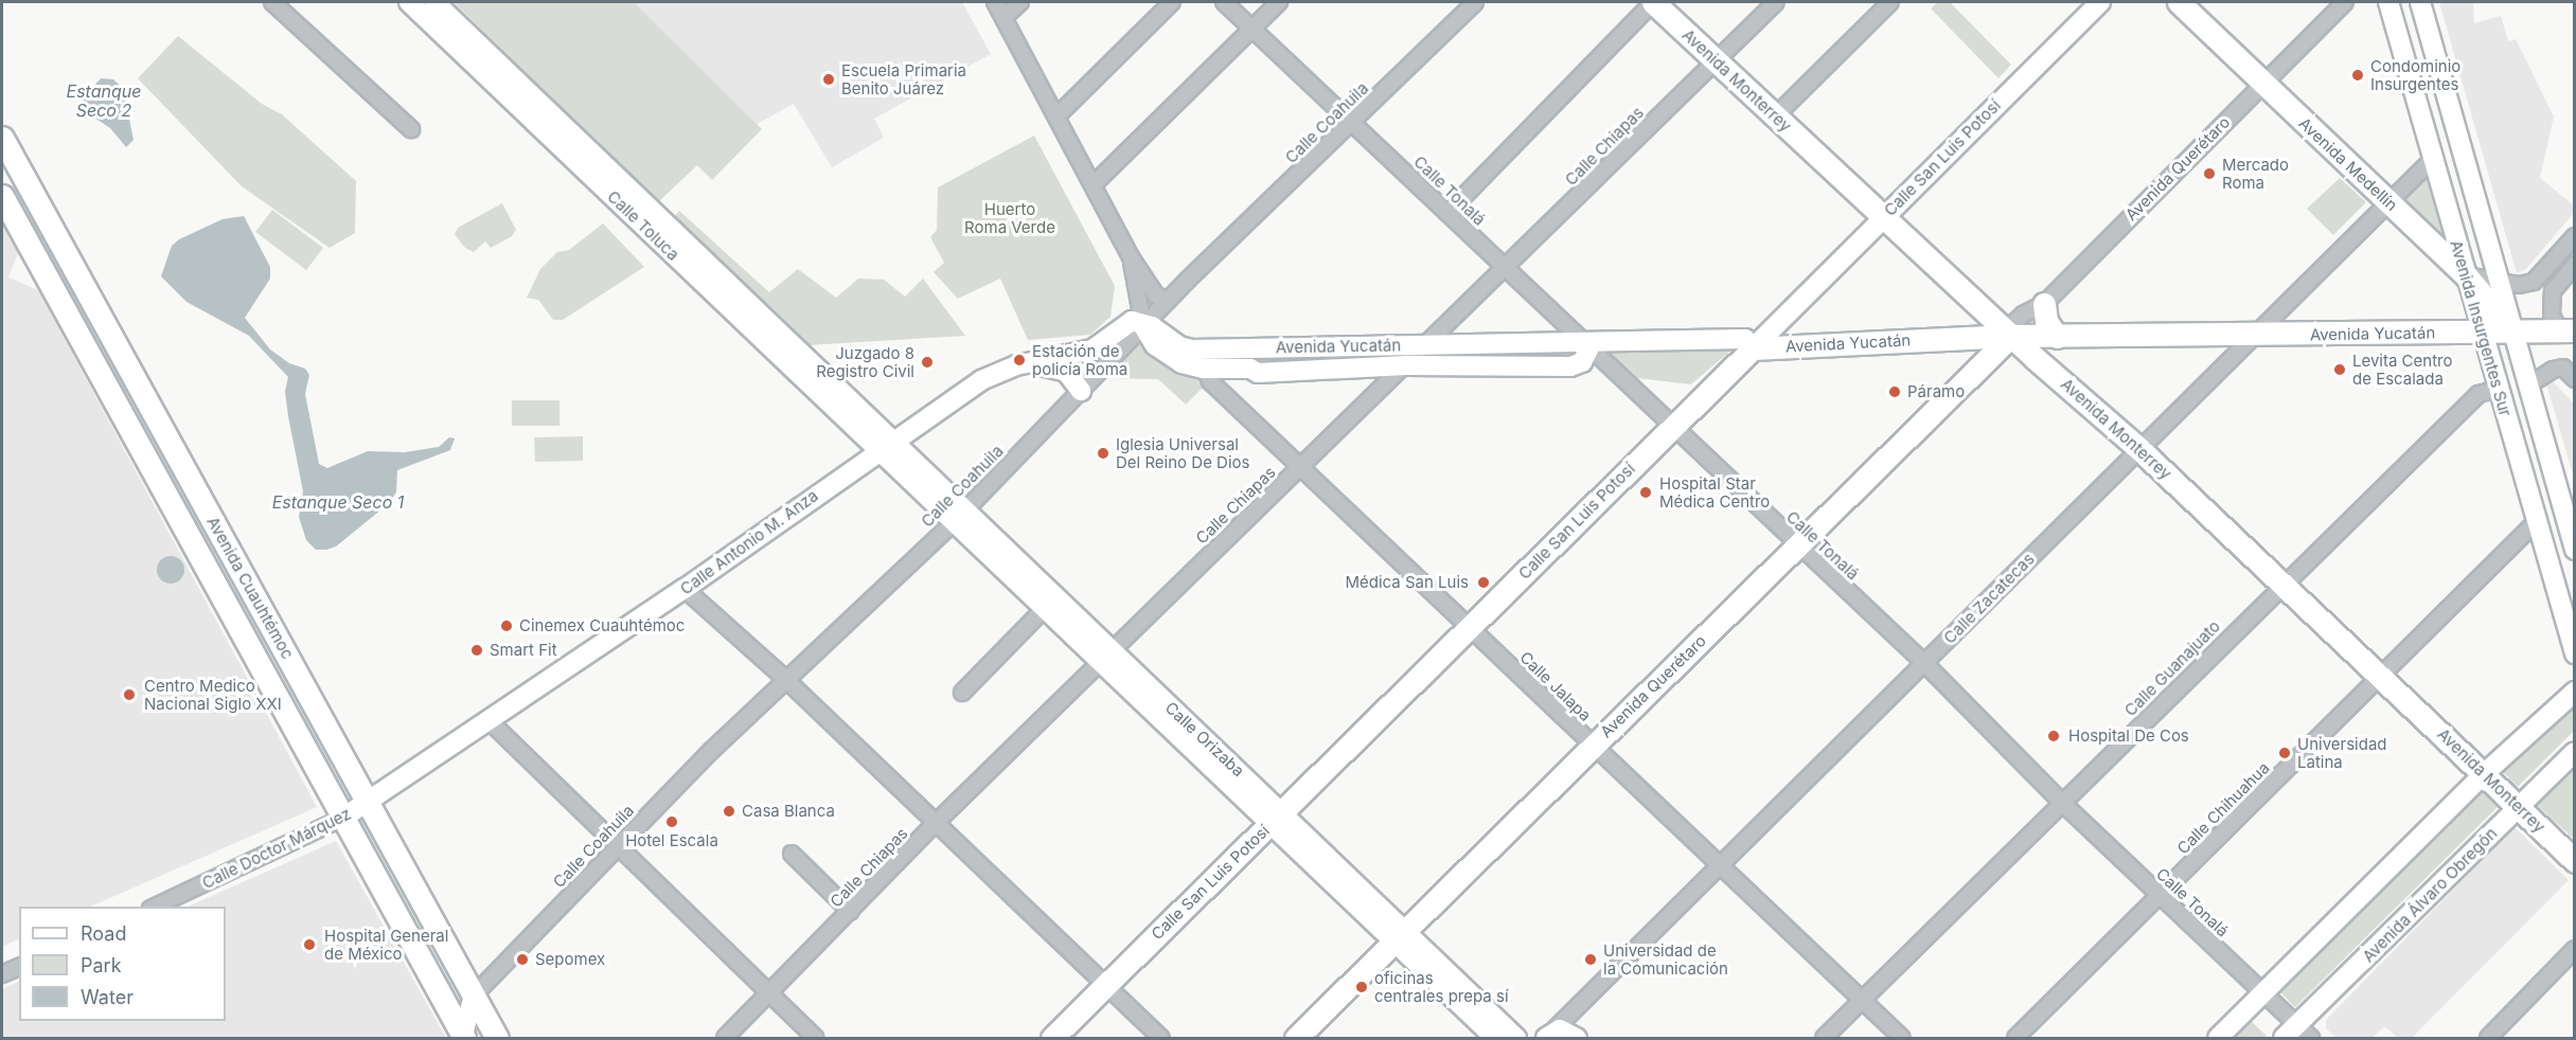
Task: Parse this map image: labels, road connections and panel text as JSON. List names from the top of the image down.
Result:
{
  "streets": {
    "main road": [
      "Avenida Monterrey",
      "Calle San Luis Potosí",
      "Avenida Medellín",
      "Avenida Querétaro",
      "Avenida Yucatán",
      "Avenida Cuauhtémoc"
    ],
    "street": [
      "Calle Coahuila",
      "Calle Chiapas",
      "Calle Tonalá",
      "Calle Toluca",
      "Avenida Insurgentes Sur",
      "Calle Antonio M. Anza",
      "Calle Zacatecas",
      "Calle Guanajuato",
      "Calle Jalapa",
      "Calle Orizaba",
      "Calle Chihuahua",
      "Calle Doctor Márquez",
      "Avenida Álvaro Obregón"
    ]
  },
  "crossings": [
    ["Avenida Monterrey", "Calle Chiapas"],
    ["Avenida Monterrey", "Calle San Luis Potosí"],
    ["Avenida Monterrey", "Avenida Querétaro"],
    ["Avenida Monterrey", "Avenida Yucatán"],
    ["Avenida Monterrey", "Calle Zacatecas"],
    ["Avenida Monterrey", "Calle Guanajuato"],
    ["Avenida Monterrey", "Calle Chihuahua"],
    ["Avenida Monterrey", "Avenida Álvaro Obregón"],
    ["Calle Coahuila", "Calle Tonalá"],
    ["Calle Coahuila", "Avenida Yucatán"],
    ["Calle Coahuila", "Calle Antonio M. Anza"],
    ["Calle Coahuila", "Avenida Cuauhtémoc"],
    ["Calle Coahuila", "Calle Orizaba"],
    ["Calle Chiapas", "Calle Tonalá"],
    ["Calle Chiapas", "Avenida Yucatán"],
    ["Calle Chiapas", "Calle Jalapa"],
    ["Calle Chiapas", "Calle Orizaba"],
    ["Calle San Luis Potosí", "Calle Tonalá"],
    ["Calle San Luis Potosí", "Avenida Yucatán"],
    ["Calle San Luis Potosí", "Calle Jalapa"],
    ["Calle San Luis Potosí", "Calle Orizaba"],
    ["Avenida Medellín", "Avenida Querétaro"],
    ["Avenida Medellín", "Avenida Insurgentes Sur"],
    ["Avenida Medellín", "Avenida Yucatán"],
    ["Avenida Medellín", "Calle Zacatecas"],
    ["Avenida Querétaro", "Calle Tonalá"],
    ["Avenida Querétaro", "Avenida Yucatán"],
    ["Avenida Querétaro", "Calle Jalapa"],
    ["Avenida Querétaro", "Calle Orizaba"],
    ["Calle Tonalá", "Avenida Yucatán"],
    ["Calle Tonalá", "Calle Zacatecas"],
    ["Calle Tonalá", "Calle Guanajuato"],
    ["Calle Tonalá", "Calle Chihuahua"],
    ["Calle Tonalá", "Avenida Álvaro Obregón"],
    ["Calle Toluca", "Calle Antonio M. Anza"],
    ["Calle Toluca", "Calle Orizaba"],
    ["Avenida Insurgentes Sur", "Avenida Yucatán"],
    ["Avenida Insurgentes Sur", "Calle Zacatecas"],
    ["Avenida Insurgentes Sur", "Calle Guanajuato"],
    ["Avenida Insurgentes Sur", "Calle Chihuahua"],
    ["Avenida Yucatán", "Calle Antonio M. Anza"],
    ["Avenida Yucatán", "Calle Zacatecas"],
    ["Avenida Yucatán", "Calle Jalapa"],
    ["Calle Antonio M. Anza", "Avenida Cuauhtémoc"],
    ["Calle Antonio M. Anza", "Calle Orizaba"],
    ["Calle Antonio M. Anza", "Calle Doctor Márquez"],
    ["Avenida Cuauhtémoc", "Calle Doctor Márquez"],
    ["Calle Zacatecas", "Calle Jalapa"],
    ["Calle Guanajuato", "Calle Jalapa"]
  ],
  "water": ["Estanque Seco 2", "Estanque Seco 1"],
  "parks": ["Huerto Roma Verde"],
  "places": [
    "Condominio Insurgentes",
    "Escuela Primaria Benito Juárez",
    "Mercado Roma",
    "Estación de policía Roma",
    "Juzgado 8 Registro Civil",
    "Levita Centro de Escalada",
    "Páramo",
    "Iglesia Universal Del Reino De Dios",
    "Hospital Star Médica Centro",
    "Médica San Luis",
    "Cinemex Cuauhtémoc",
    "Smart Fit",
    "Centro Medico Nacional Siglo XXI",
    "Hospital De Cos",
    "Universidad Latina",
    "Casa Blanca",
    "Hotel Escala",
    "Hospital General de México",
    "Sepomex",
    "Universidad de la Comunicación",
    "oficinas centrales prepa sí"
  ],
  "legend": ["Road", "Park", "Water"]
}
